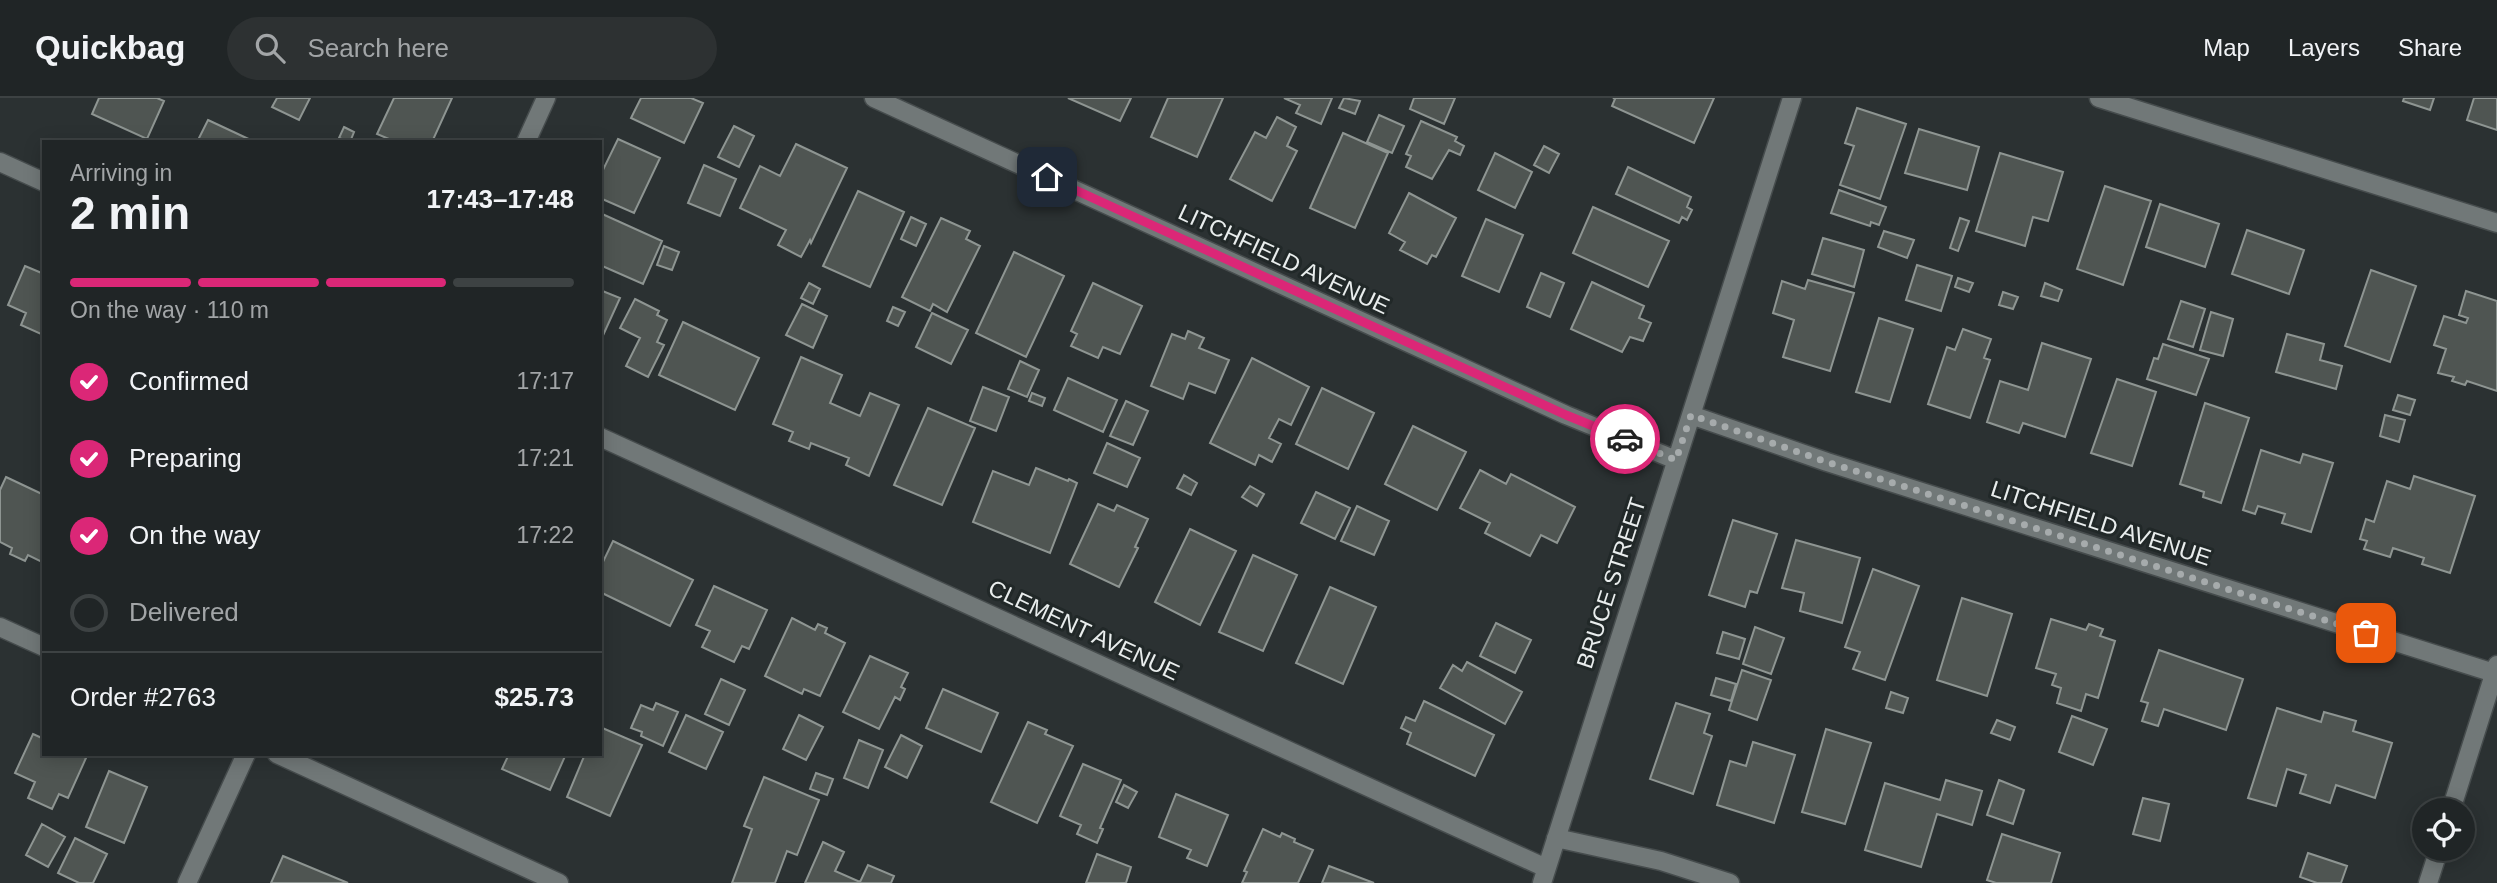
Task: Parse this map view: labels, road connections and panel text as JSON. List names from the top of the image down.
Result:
{
  "streets": {
    "street": ["LITCHFIELD AVENUE", "BRUCE STREET", "CLEMENT AVENUE"]
  },
  "crossings": [
    ["LITCHFIELD AVENUE", "BRUCE STREET"],
    ["BRUCE STREET", "CLEMENT AVENUE"]
  ],
  "page": {
    "header": "Quickbag",
    "search": "Search here",
    "nav": ["Map", "Layers", "Share"],
    "heading": ["2 min", "Arriving in", "17:43–17:48"],
    "panel": ["Order #2763", "$25.73"],
    "bar": "On the way · 110 m",
    "list": [
      ["Confirmed", "17:17"],
      ["Preparing", "17:21"],
      ["On the way", "17:22"],
      "Delivered"
    ]
  }
}
